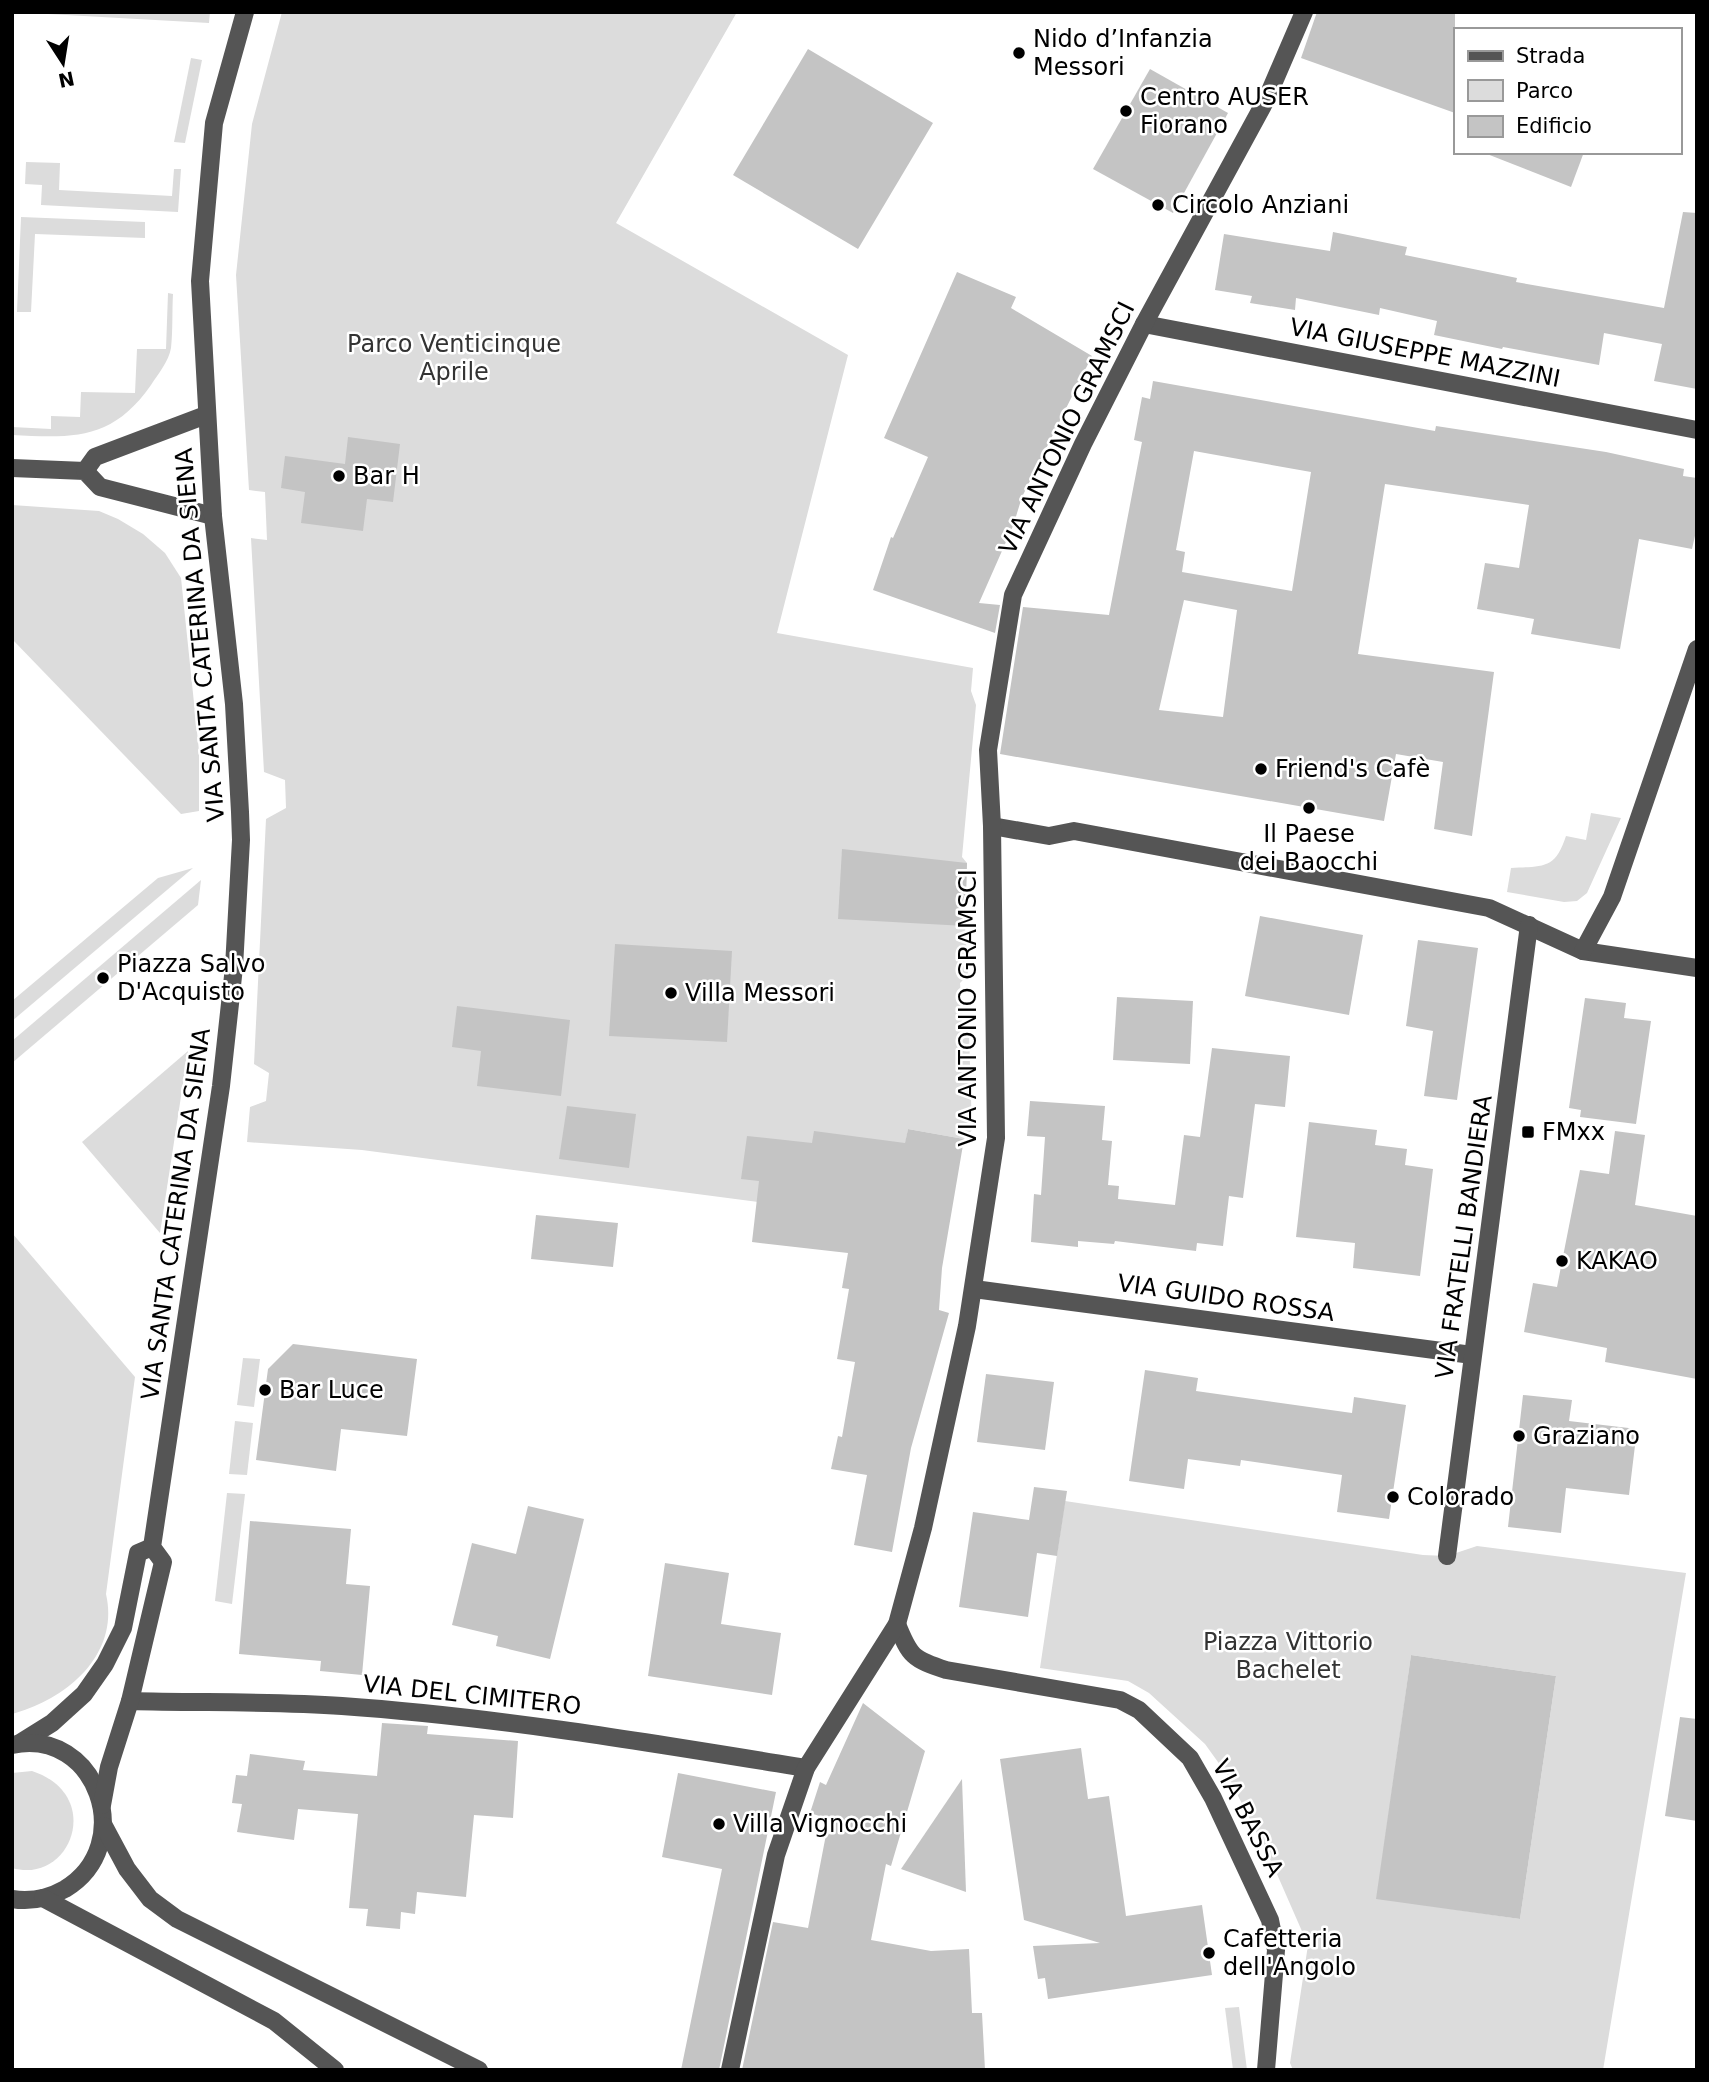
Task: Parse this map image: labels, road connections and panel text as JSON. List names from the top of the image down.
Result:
{
  "streets": {
    "street": [
      "VIA GIUSEPPE MAZZINI",
      "VIA ANTONIO GRAMSCI",
      "VIA SANTA CATERINA DA SIENA",
      "VIA FRATELLI BANDIERA",
      "VIA GUIDO ROSSA",
      "VIA DEL CIMITERO",
      "VIA BASSA"
    ]
  },
  "crossings": [
    ["VIA GIUSEPPE MAZZINI", "VIA ANTONIO GRAMSCI"],
    ["VIA ANTONIO GRAMSCI", "VIA GUIDO ROSSA"],
    ["VIA ANTONIO GRAMSCI", "VIA DEL CIMITERO"],
    ["VIA ANTONIO GRAMSCI", "VIA BASSA"],
    ["VIA SANTA CATERINA DA SIENA", "VIA DEL CIMITERO"],
    ["VIA FRATELLI BANDIERA", "VIA GUIDO ROSSA"]
  ],
  "parks": ["Parco Venticinque Aprile", "Piazza Vittorio Bachelet"],
  "places": {
    "other": [
      "Nido d’Infanzia Messori",
      "Centro AUSER Fiorano",
      "Circolo Anziani",
      "Bar H",
      "Friend's Cafè",
      "Il Paese dei Baocchi",
      "Piazza Salvo D'Acquisto",
      "Villa Messori",
      "KAKAO",
      "Bar Luce",
      "Graziano",
      "Colorado",
      "Villa Vignocchi",
      "Cafetteria dell'Angolo"
    ],
    "transit": ["FMxx"]
  },
  "legend": ["Strada", "Parco", "Edificio"],
  "north": "bottom"
}
